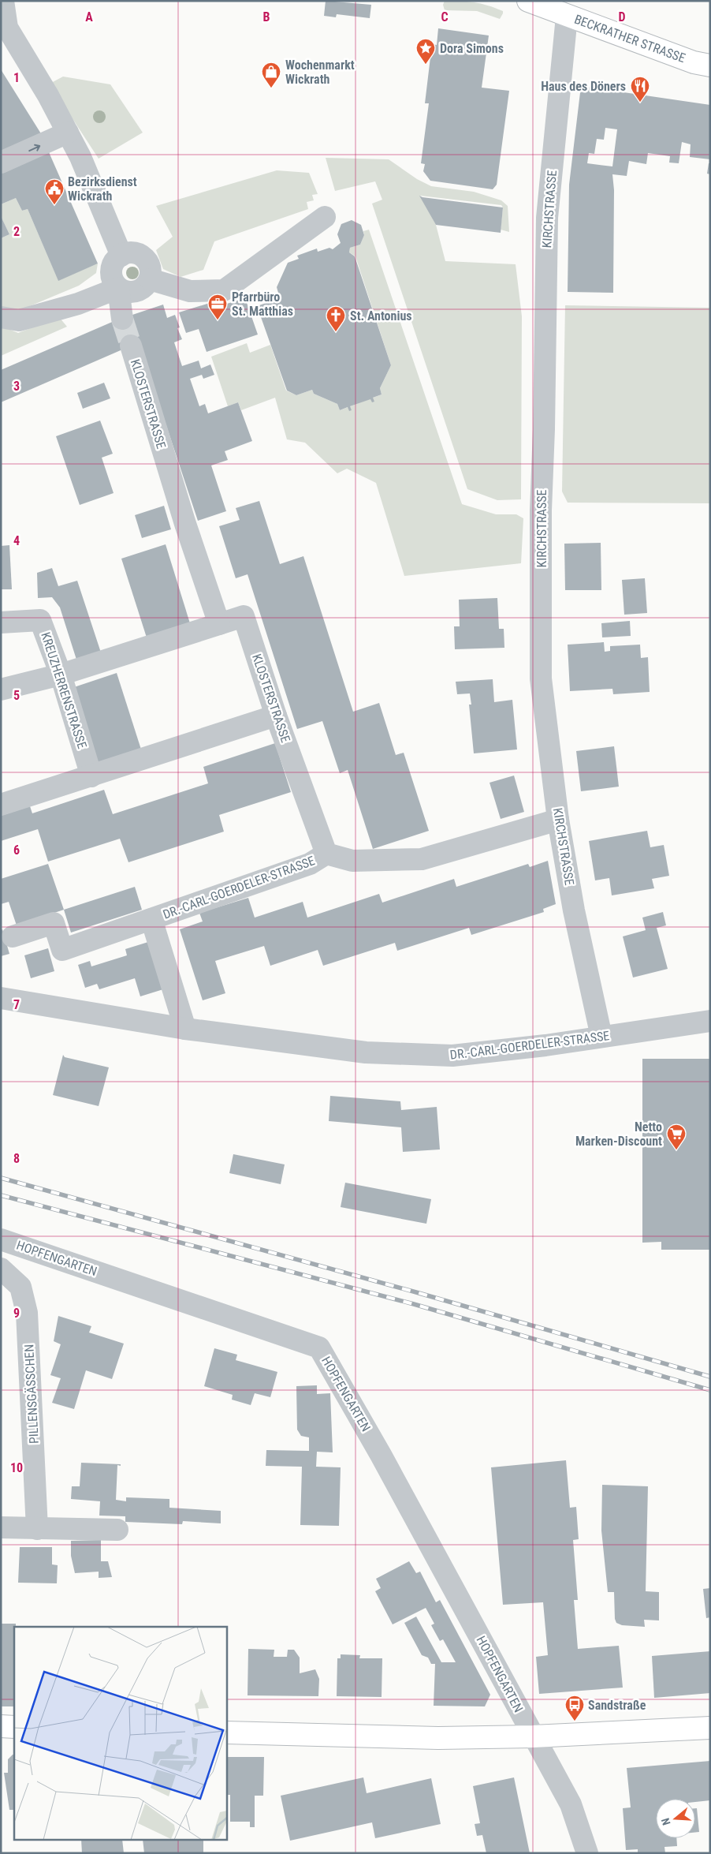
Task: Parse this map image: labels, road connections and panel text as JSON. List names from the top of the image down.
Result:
{
  "streets": {
    "main road": ["BECKRATHER STRASSE"],
    "street": [
      "KIRCHSTRASSE",
      "KLOSTERSTRASSE",
      "KREUZHERRENSTRASSE",
      "DR.-CARL-GOERDELER-STRASSE",
      "HOPFENGARTEN",
      "PILLENSGÄSSCHEN"
    ]
  },
  "crossings": [
    ["BECKRATHER STRASSE", "KIRCHSTRASSE"],
    ["KIRCHSTRASSE", "DR.-CARL-GOERDELER-STRASSE"],
    ["KLOSTERSTRASSE", "DR.-CARL-GOERDELER-STRASSE"]
  ],
  "places": {
    "place": ["Dora Simons"],
    "shop": ["Wochenmarkt Wickrath"],
    "restaurant": ["Haus des Döners"],
    "public building": ["Bezirksdienst Wickrath"],
    "office": ["Pfarrbüro St. Matthias"],
    "church": ["St. Antonius"],
    "supermarket": ["Netto Marken-Discount"],
    "bus stop": ["Sandstraße"]
  },
  "north": "left",
  "grid": {
    "columns": [
      "A",
      "B",
      "C",
      "D"
    ],
    "rows": [
      "1",
      "2",
      "3",
      "4",
      "5",
      "6",
      "7",
      "8",
      "9",
      "10"
    ]
  }
}
